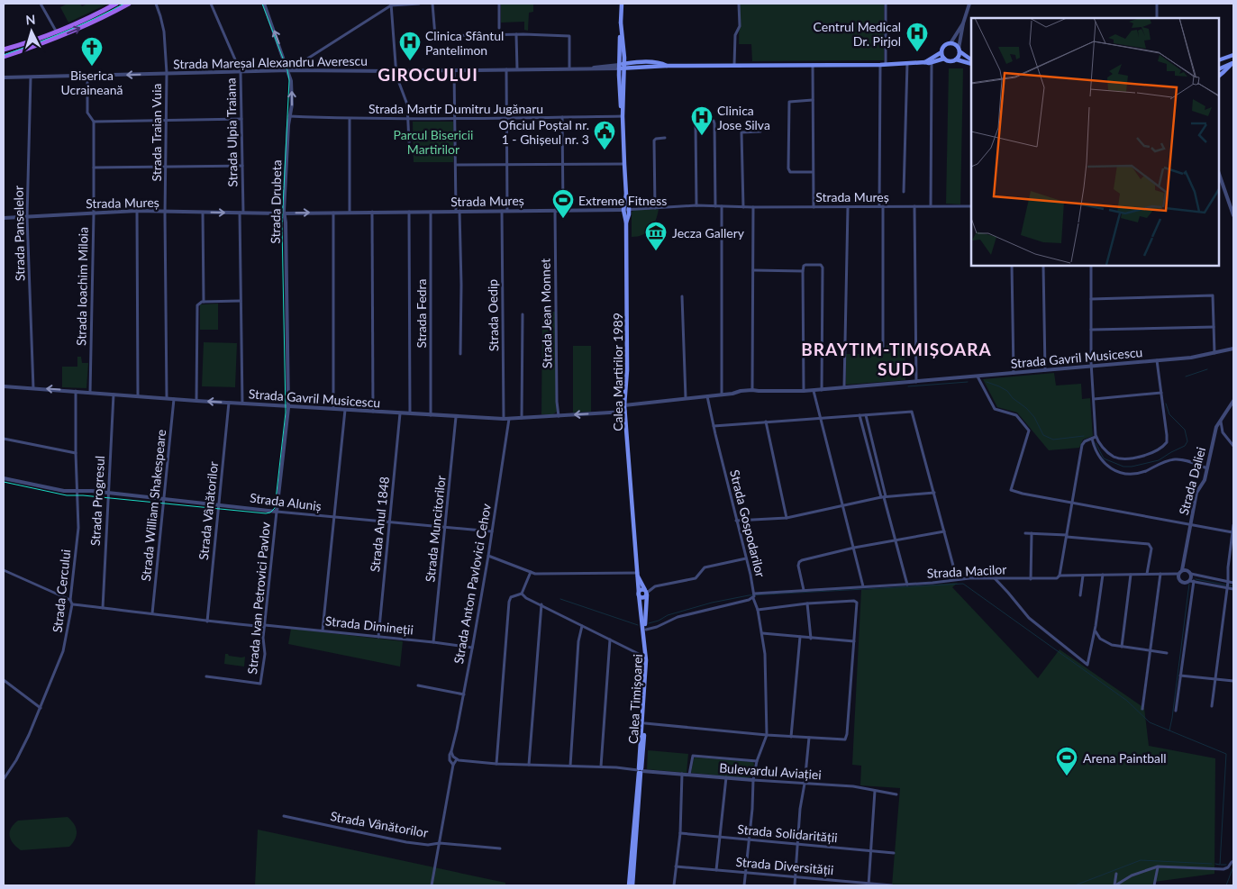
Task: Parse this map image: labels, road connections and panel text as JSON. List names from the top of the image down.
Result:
{
  "streets": {
    "main road": ["Calea Martirilor 1989", "Calea Timișoarei"],
    "street": [
      "Strada Mareșal Alexandru Averescu",
      "Strada Martir Dumitru Jugănaru",
      "Strada Traian Vuia",
      "Strada Ulpia Traiana",
      "Strada Mureș",
      "Strada Drubeta",
      "Strada Panselelor",
      "Strada Ioachim Miloia",
      "Strada Fedra",
      "Strada Jean Monnet",
      "Strada Oedip",
      "Strada Gavril Musicescu",
      "Strada Daliei",
      "Strada Progresul",
      "Strada Aluniș",
      "Strada William Shakespeare",
      "Strada Vânătorilor",
      "Strada Gospodarilor",
      "Strada Anul 1848",
      "Strada Muncitorilor",
      "Strada Macilor",
      "Strada Anton Pavlovici Cehov",
      "Strada Cercului",
      "Strada Ivan Petrovici Pavlov",
      "Strada Dimineții",
      "Bulevardul Aviației",
      "Strada Solidarității",
      "Strada Diversității"
    ]
  },
  "crossings": [
    ["Strada Mareșal Alexandru Averescu", "Strada Traian Vuia"],
    ["Strada Mareșal Alexandru Averescu", "Strada Ulpia Traiana"],
    ["Strada Mareșal Alexandru Averescu", "Strada Drubeta"],
    ["Strada Mareșal Alexandru Averescu", "Strada Panselelor"],
    ["Strada Mareșal Alexandru Averescu", "Strada Ioachim Miloia"],
    ["Strada Mareșal Alexandru Averescu", "Calea Martirilor 1989"],
    ["Strada Martir Dumitru Jugănaru", "Strada Drubeta"],
    ["Strada Martir Dumitru Jugănaru", "Calea Martirilor 1989"],
    ["Strada Traian Vuia", "Strada Mureș"],
    ["Strada Traian Vuia", "Strada Gavril Musicescu"],
    ["Strada Ulpia Traiana", "Strada Mureș"],
    ["Strada Ulpia Traiana", "Strada Gavril Musicescu"],
    ["Strada Mureș", "Strada Drubeta"],
    ["Strada Mureș", "Strada Panselelor"],
    ["Strada Mureș", "Strada Ioachim Miloia"],
    ["Strada Mureș", "Strada Fedra"],
    ["Strada Mureș", "Strada Jean Monnet"],
    ["Strada Mureș", "Strada Oedip"],
    ["Strada Mureș", "Calea Martirilor 1989"],
    ["Strada Drubeta", "Strada Gavril Musicescu"],
    ["Strada Drubeta", "Strada Ivan Petrovici Pavlov"],
    ["Strada Panselelor", "Strada Gavril Musicescu"],
    ["Strada Ioachim Miloia", "Strada Gavril Musicescu"],
    ["Strada Fedra", "Strada Gavril Musicescu"],
    ["Strada Jean Monnet", "Strada Gavril Musicescu"],
    ["Strada Oedip", "Strada Gavril Musicescu"],
    ["Strada Gavril Musicescu", "Calea Martirilor 1989"],
    ["Strada Gavril Musicescu", "Strada Progresul"],
    ["Strada Gavril Musicescu", "Strada William Shakespeare"],
    ["Strada Gavril Musicescu", "Strada Vânătorilor"],
    ["Strada Gavril Musicescu", "Strada Gospodarilor"],
    ["Strada Gavril Musicescu", "Strada Anul 1848"],
    ["Strada Gavril Musicescu", "Strada Muncitorilor"],
    ["Strada Gavril Musicescu", "Strada Anton Pavlovici Cehov"],
    ["Strada Gavril Musicescu", "Strada Cercului"],
    ["Strada Gavril Musicescu", "Strada Ivan Petrovici Pavlov"],
    ["Calea Martirilor 1989", "Calea Timișoarei"],
    ["Strada Daliei", "Strada Macilor"],
    ["Strada Progresul", "Strada Aluniș"],
    ["Strada Progresul", "Strada Dimineții"],
    ["Strada Aluniș", "Strada William Shakespeare"],
    ["Strada Aluniș", "Strada Vânătorilor"],
    ["Strada Aluniș", "Strada Anul 1848"],
    ["Strada Aluniș", "Strada Muncitorilor"],
    ["Strada Aluniș", "Strada Anton Pavlovici Cehov"],
    ["Strada Aluniș", "Strada Cercului"],
    ["Strada Aluniș", "Strada Ivan Petrovici Pavlov"],
    ["Strada William Shakespeare", "Strada Dimineții"],
    ["Strada Vânătorilor", "Strada Dimineții"],
    ["Strada Gospodarilor", "Strada Macilor"],
    ["Strada Anul 1848", "Strada Dimineții"],
    ["Strada Muncitorilor", "Strada Dimineții"],
    ["Strada Anton Pavlovici Cehov", "Strada Dimineții"],
    ["Strada Cercului", "Strada Dimineții"],
    ["Strada Ivan Petrovici Pavlov", "Strada Dimineții"],
    ["Calea Timișoarei", "Bulevardul Aviației"]
  ],
  "districts": ["GIROCULUI", "BRAYTIM-TIMIȘOARA SUD"],
  "parks": ["Parcul Bisericii Martirilor"],
  "places": {
    "hospital": ["Centrul Medical Dr. Pirjol", "Clinica Sfântul Pantelimon", "Clinica Jose Silva"],
    "church": ["Biserica Ucraineană"],
    "public building": ["Oficiul Poștal nr. 1 - Ghișeul nr. 3"],
    "sports": ["Extreme Fitness", "Arena Paintball"],
    "museum": ["Jecza Gallery"]
  },
  "north": "top"
}
